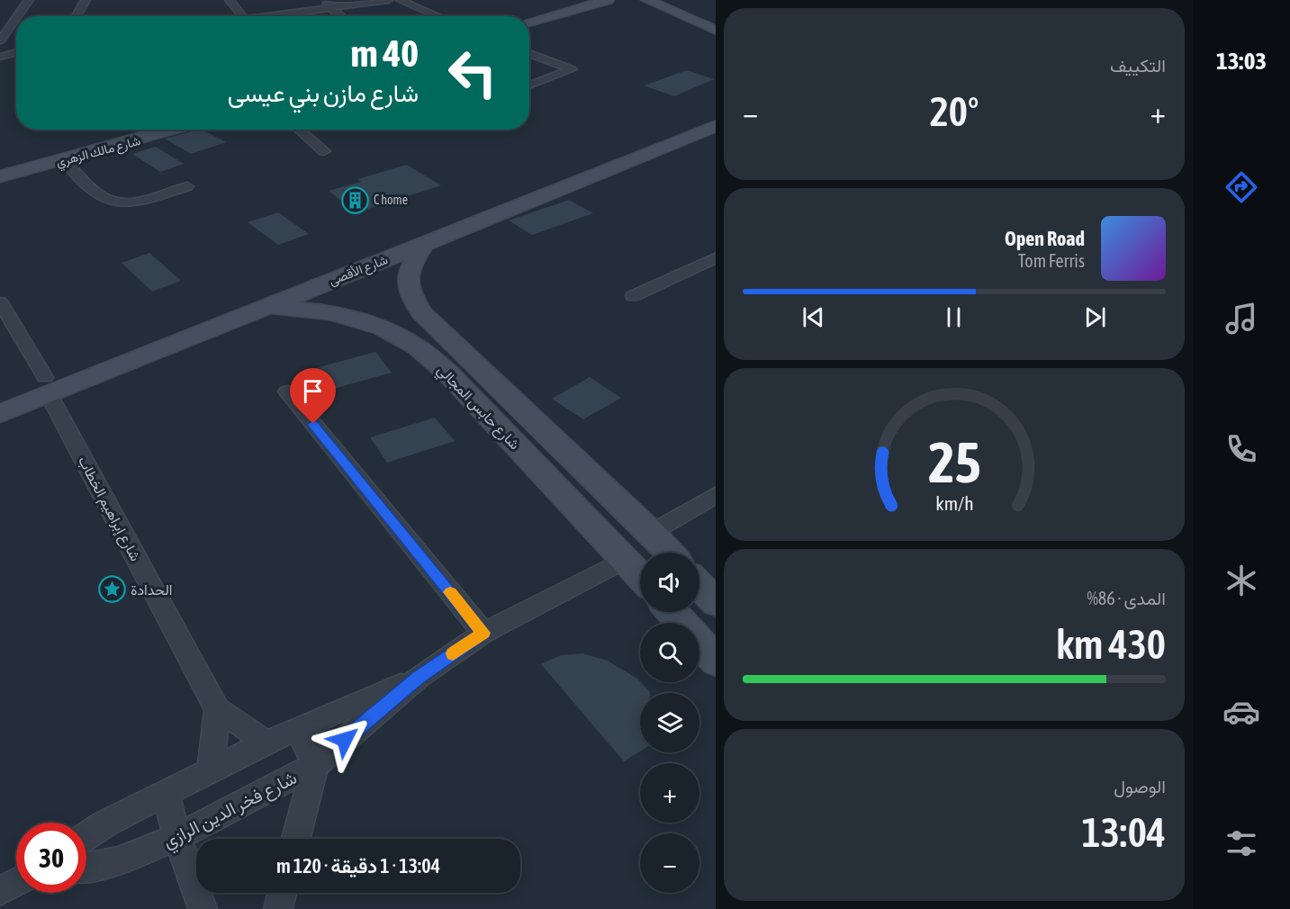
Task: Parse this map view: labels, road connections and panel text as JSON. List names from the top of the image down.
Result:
{
  "streets": {
    "street": [
      "شارع مالك الزهري",
      "شارع الأقصى",
      "شارع حابس المجالي",
      "شارع إبراهيم الخطاب",
      "شارع فخر الدين الرازي"
    ]
  },
  "crossings": [
    ["شارع الأقصى", "شارع حابس المجالي"],
    ["شارع الأقصى", "شارع إبراهيم الخطاب"],
    ["شارع حابس المجالي", "شارع فخر الدين الرازي"],
    ["شارع إبراهيم الخطاب", "شارع فخر الدين الرازي"]
  ],
  "places": {
    "building": ["C home"],
    "place": ["الحدادة"]
  },
  "page": {
    "tabs": "13:03",
    "tile": [
      "التكييف",
      ["المدى · 86%", "430 km"],
      ["الوصول", "13:04"]
    ],
    "turn": ["40 m", "شارع مازن بني عيسى"],
    "heat": ["−", "20°", "+"],
    "song": ["Open Road", "Tom Ferris"],
    "map_buttons": ["+", "−"],
    "limit": "30",
    "trip": "13:04 · 1 دقيقة · 120 m",
    "gauge": ["25", "km/h"]
  }
}
